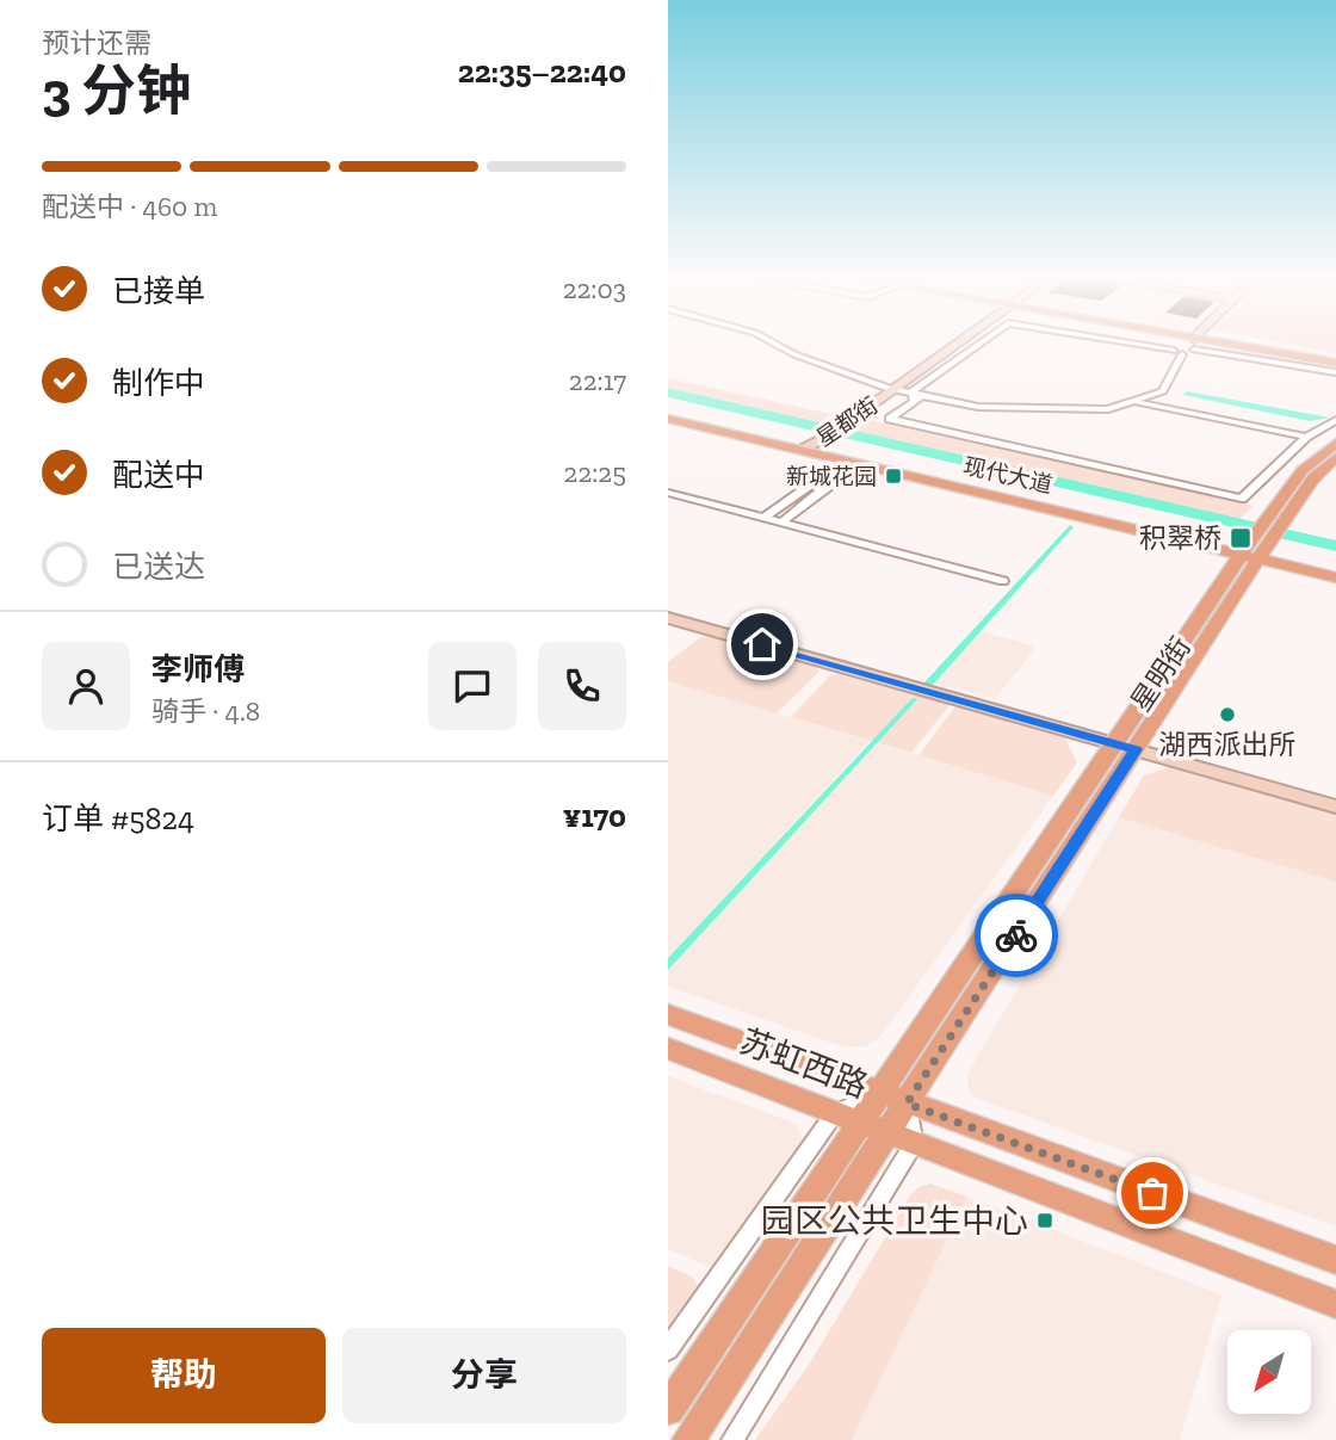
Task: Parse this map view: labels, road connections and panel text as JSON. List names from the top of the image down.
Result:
{
  "streets": {
    "main road": [
      "星都街",
      "现代大道",
      "星明街",
      "苏虹西路"
    ]
  },
  "crossings": [
    ["星都街", "现代大道"],
    ["现代大道", "星明街"],
    ["星明街", "苏虹西路"]
  ],
  "places": {
    "transit": ["新城花园", "积翠桥", "园区公共卫生中心"],
    "other": ["湖西派出所"]
  },
  "north": "bottom left",
  "page": {
    "heading": ["3 分钟", "预计还需", "22:35–22:40"],
    "panel": [
      "李师傅",
      "骑手 · 4.8",
      "订单 #5824",
      "¥170"
    ],
    "bar": "配送中 · 460 m",
    "list": [
      ["已接单", "22:03"],
      ["制作中", "22:17"],
      ["配送中", "22:25"],
      "已送达"
    ],
    "buttons": ["帮助", "分享"]
  }
}
